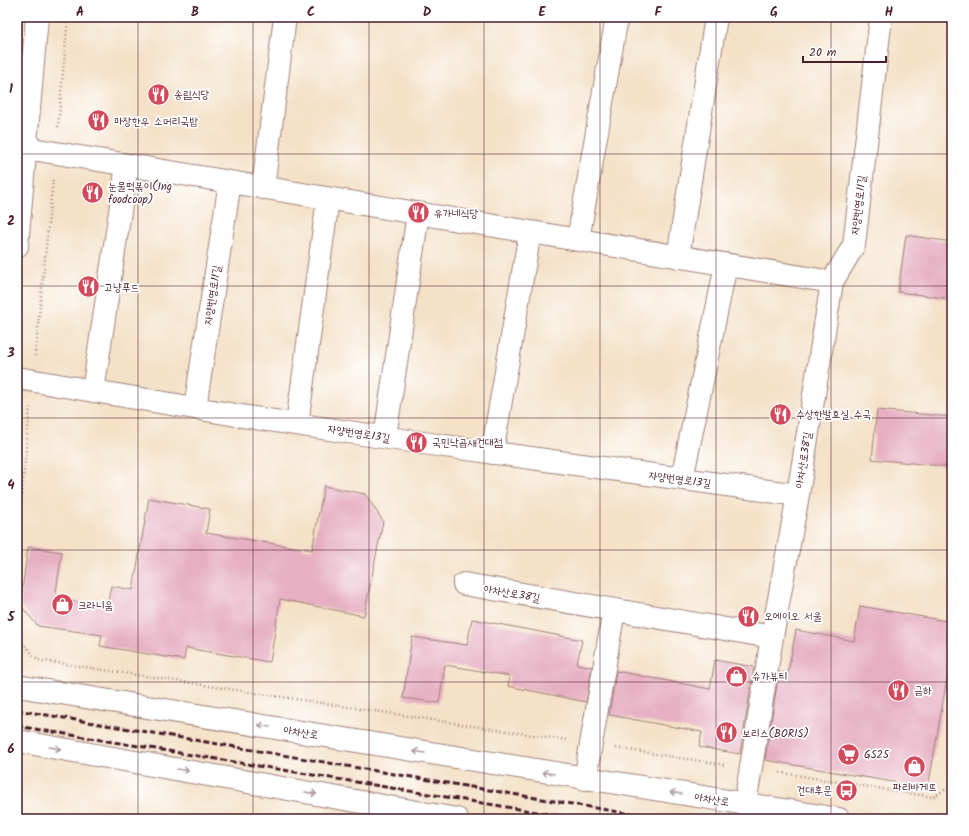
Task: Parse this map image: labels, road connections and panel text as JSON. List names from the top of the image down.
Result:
{
  "streets": {
    "street": [
      "자양번영로11길",
      "자양번영로13길",
      "아차산로38길",
      "아차산로"
    ]
  },
  "crossings": [
    ["자양번영로11길", "자양번영로13길"],
    ["자양번영로11길", "아차산로38길"],
    ["자양번영로13길", "아차산로38길"],
    ["아차산로38길", "아차산로"]
  ],
  "places": {
    "restaurant": [
      "송림식당",
      "마장한우 소머리국밥",
      "눈물떡볶이(Ing foodcoop)",
      "유가네식당",
      "고냥푸드",
      "수상한발효실 수국",
      "국민낙곱새건대점",
      "오에이오 서울",
      "금하",
      "보리스(BORIS)"
    ],
    "shop": ["크라니움", "슈가뷰티", "파리바게뜨"],
    "supermarket": ["GS25"],
    "bus stop": ["건대후문"]
  },
  "scale_bar": "20 m",
  "grid": {
    "columns": [
      "A",
      "B",
      "C",
      "D",
      "E",
      "F",
      "G",
      "H"
    ],
    "rows": [
      "1",
      "2",
      "3",
      "4",
      "5",
      "6"
    ]
  }
}
